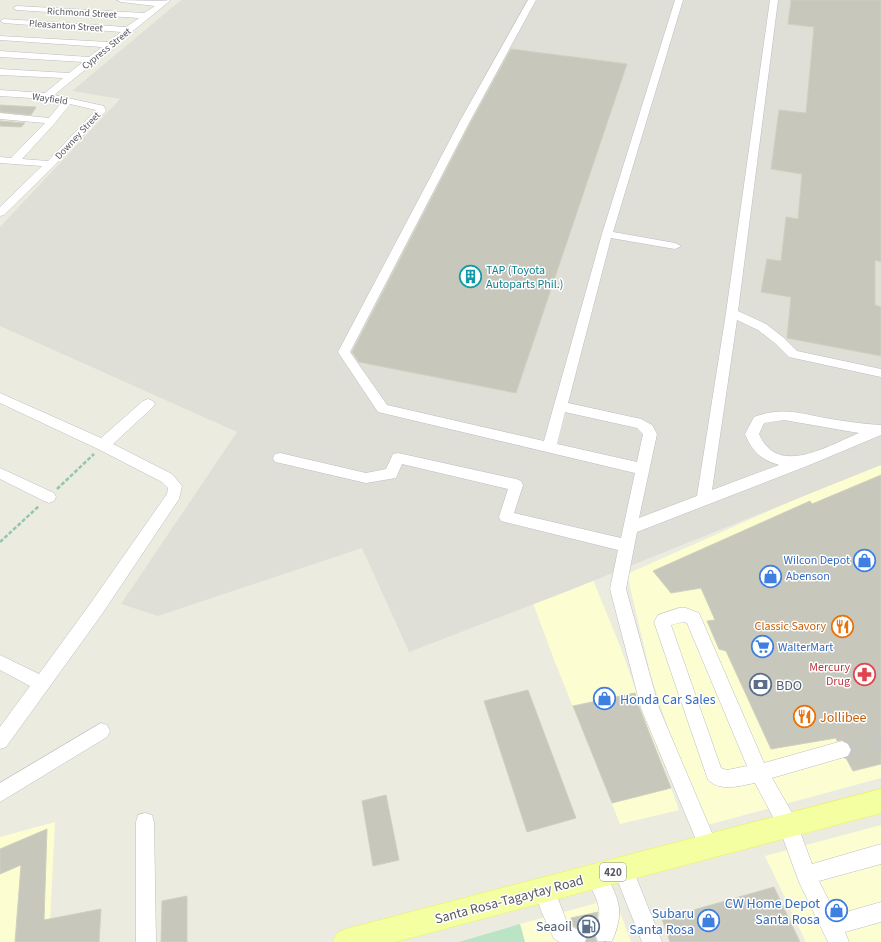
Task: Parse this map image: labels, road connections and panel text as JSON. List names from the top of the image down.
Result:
{
  "streets": {
    "main road": ["420", "Santa Rosa-Tagaytay Road"],
    "street": [
      "Richmond Street",
      "Pleasanton Street",
      "Cypress Street",
      "Wayfield",
      "Downey Street"
    ]
  },
  "crossings": [
    ["Richmond Street", "Cypress Street"],
    ["Pleasanton Street", "Cypress Street"],
    ["Cypress Street", "Wayfield"],
    ["Wayfield", "Downey Street"]
  ],
  "places": {
    "building": ["TAP (Toyota Autoparts Phil.)"],
    "shop": [
      "Wilcon Depot",
      "Abenson",
      "Honda Car Sales",
      "CW Home Depot Santa Rosa",
      "Subaru Santa Rosa"
    ],
    "restaurant": ["Classic Savory", "Jollibee"],
    "supermarket": ["WalterMart"],
    "pharmacy": ["Mercury Drug"],
    "bank": ["BDO"],
    "fuel station": ["Seaoil"]
  }
}
